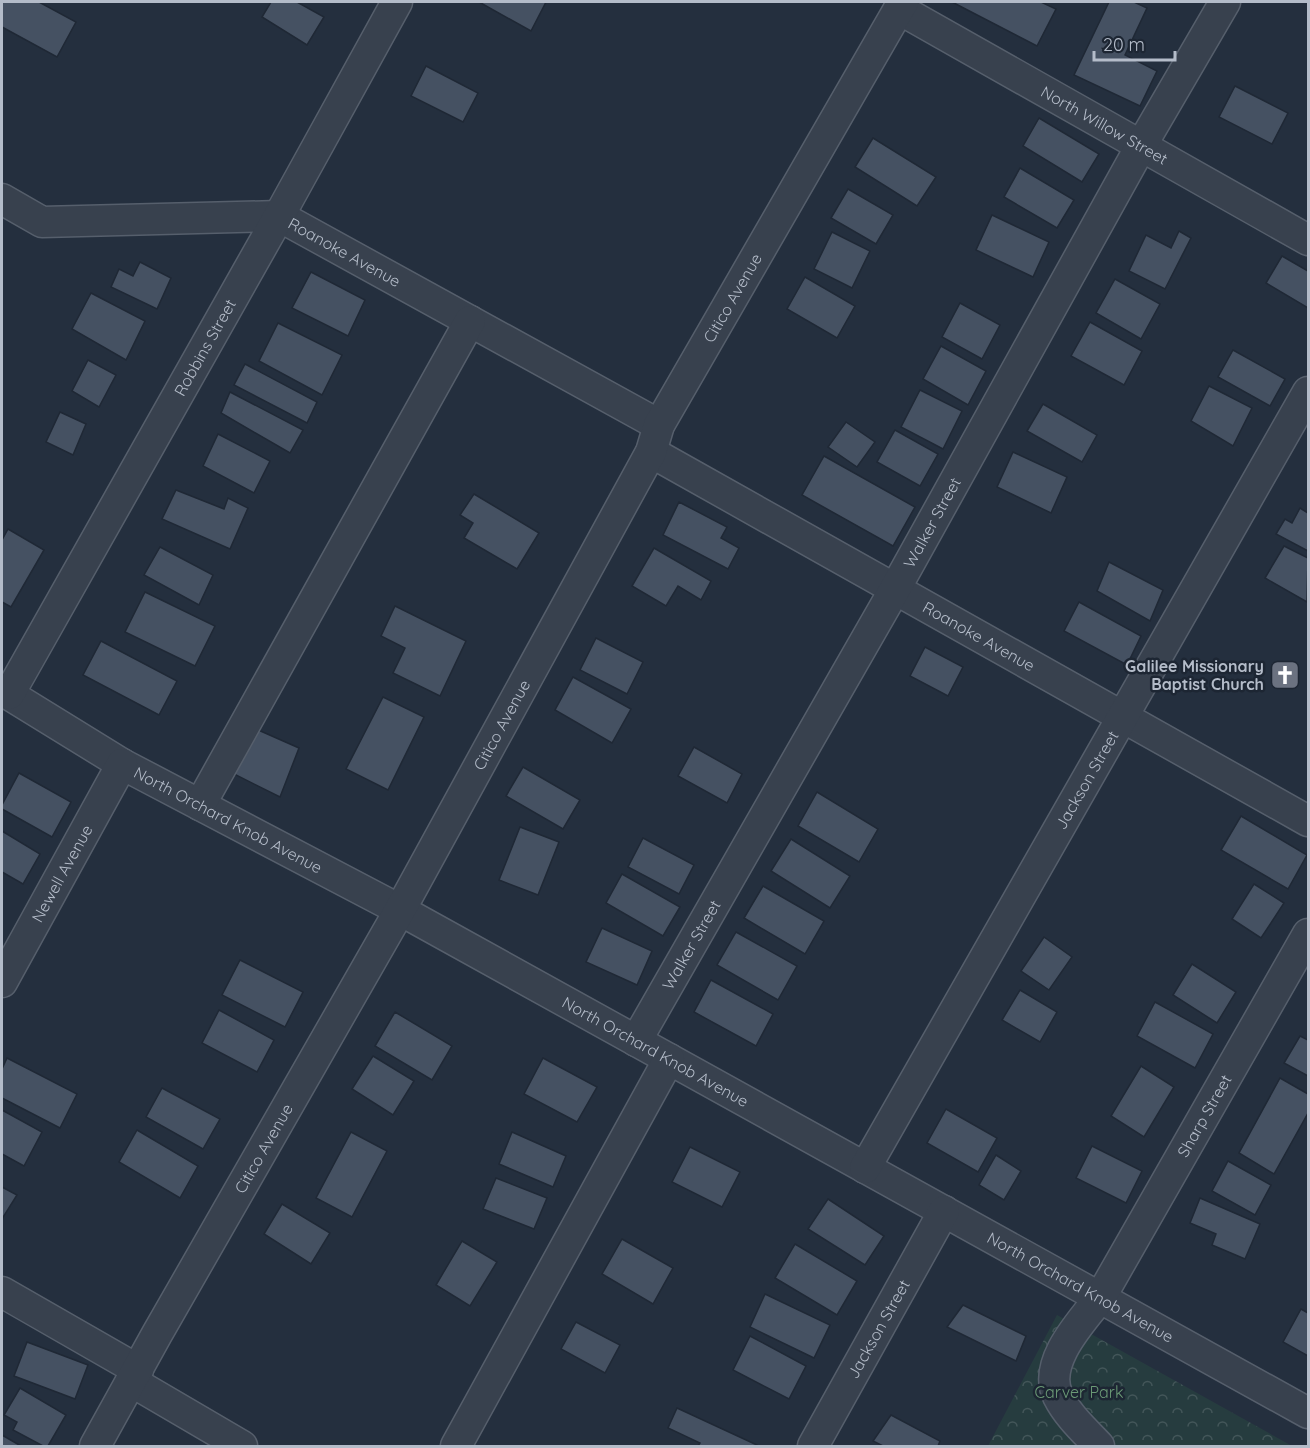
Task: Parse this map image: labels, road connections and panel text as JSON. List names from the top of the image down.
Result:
{
  "streets": {
    "street": [
      "North Willow Street",
      "Roanoke Avenue",
      "Citico Avenue",
      "Robbins Street",
      "Walker Street",
      "Jackson Street",
      "North Orchard Knob Avenue",
      "Newell Avenue",
      "Sharp Street"
    ]
  },
  "crossings": [
    ["North Willow Street", "Citico Avenue"],
    ["North Willow Street", "Walker Street"],
    ["Roanoke Avenue", "Citico Avenue"],
    ["Roanoke Avenue", "Robbins Street"],
    ["Roanoke Avenue", "Walker Street"],
    ["Roanoke Avenue", "Jackson Street"],
    ["Citico Avenue", "North Orchard Knob Avenue"],
    ["Robbins Street", "North Orchard Knob Avenue"],
    ["Walker Street", "North Orchard Knob Avenue"],
    ["Jackson Street", "North Orchard Knob Avenue"],
    ["North Orchard Knob Avenue", "Newell Avenue"],
    ["North Orchard Knob Avenue", "Sharp Street"]
  ],
  "parks": ["Carver Park"],
  "places": {
    "church": ["Galilee Missionary Baptist Church"]
  },
  "scale_bar": "20 m"
}
